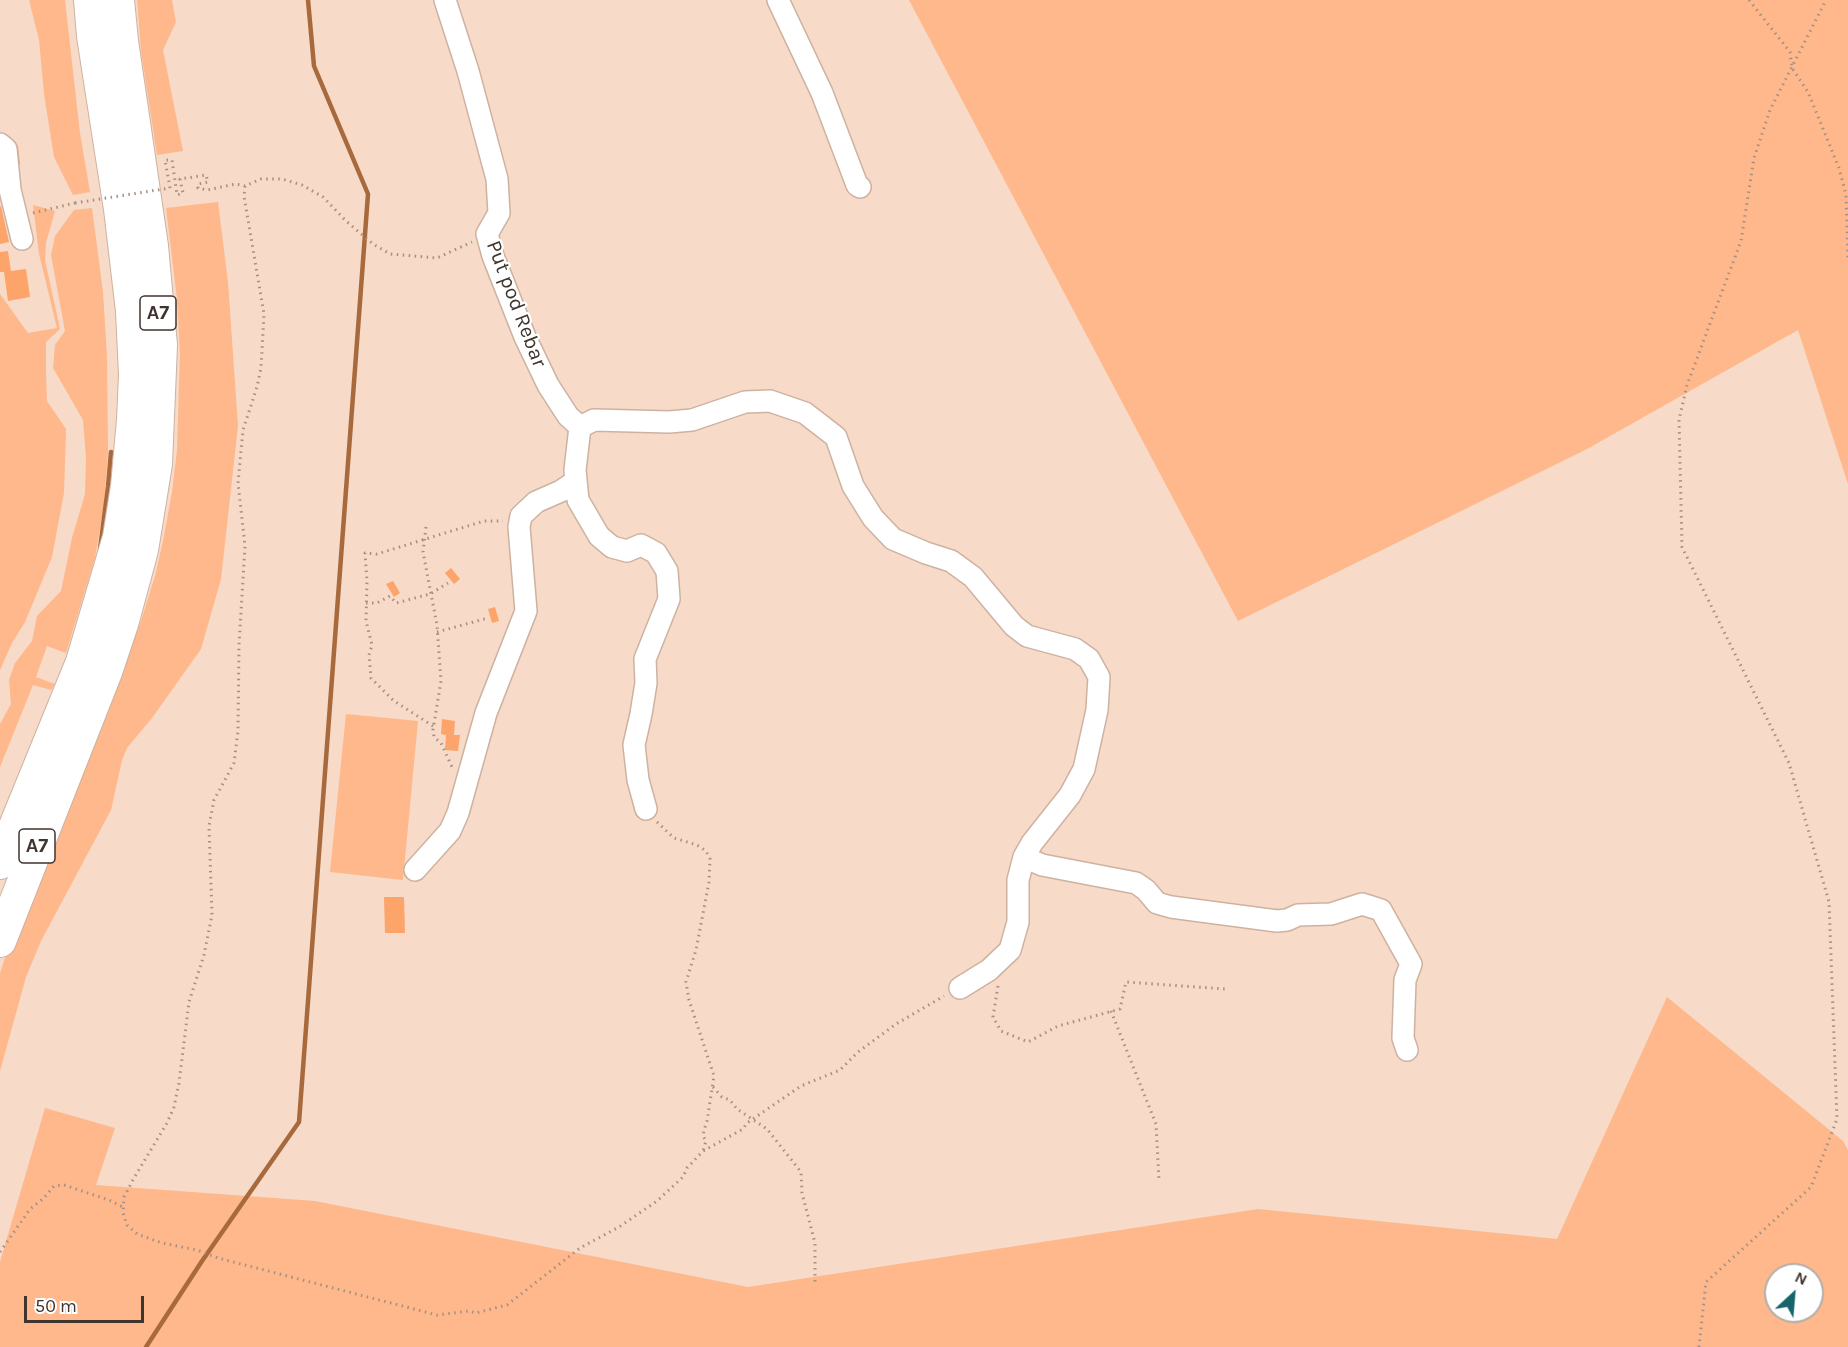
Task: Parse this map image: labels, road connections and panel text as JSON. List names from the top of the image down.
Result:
{
  "streets": {
    "highway": ["A7"],
    "street": ["Put pod Rebar"]
  },
  "scale_bar": "50 m",
  "north": "top right"
}
